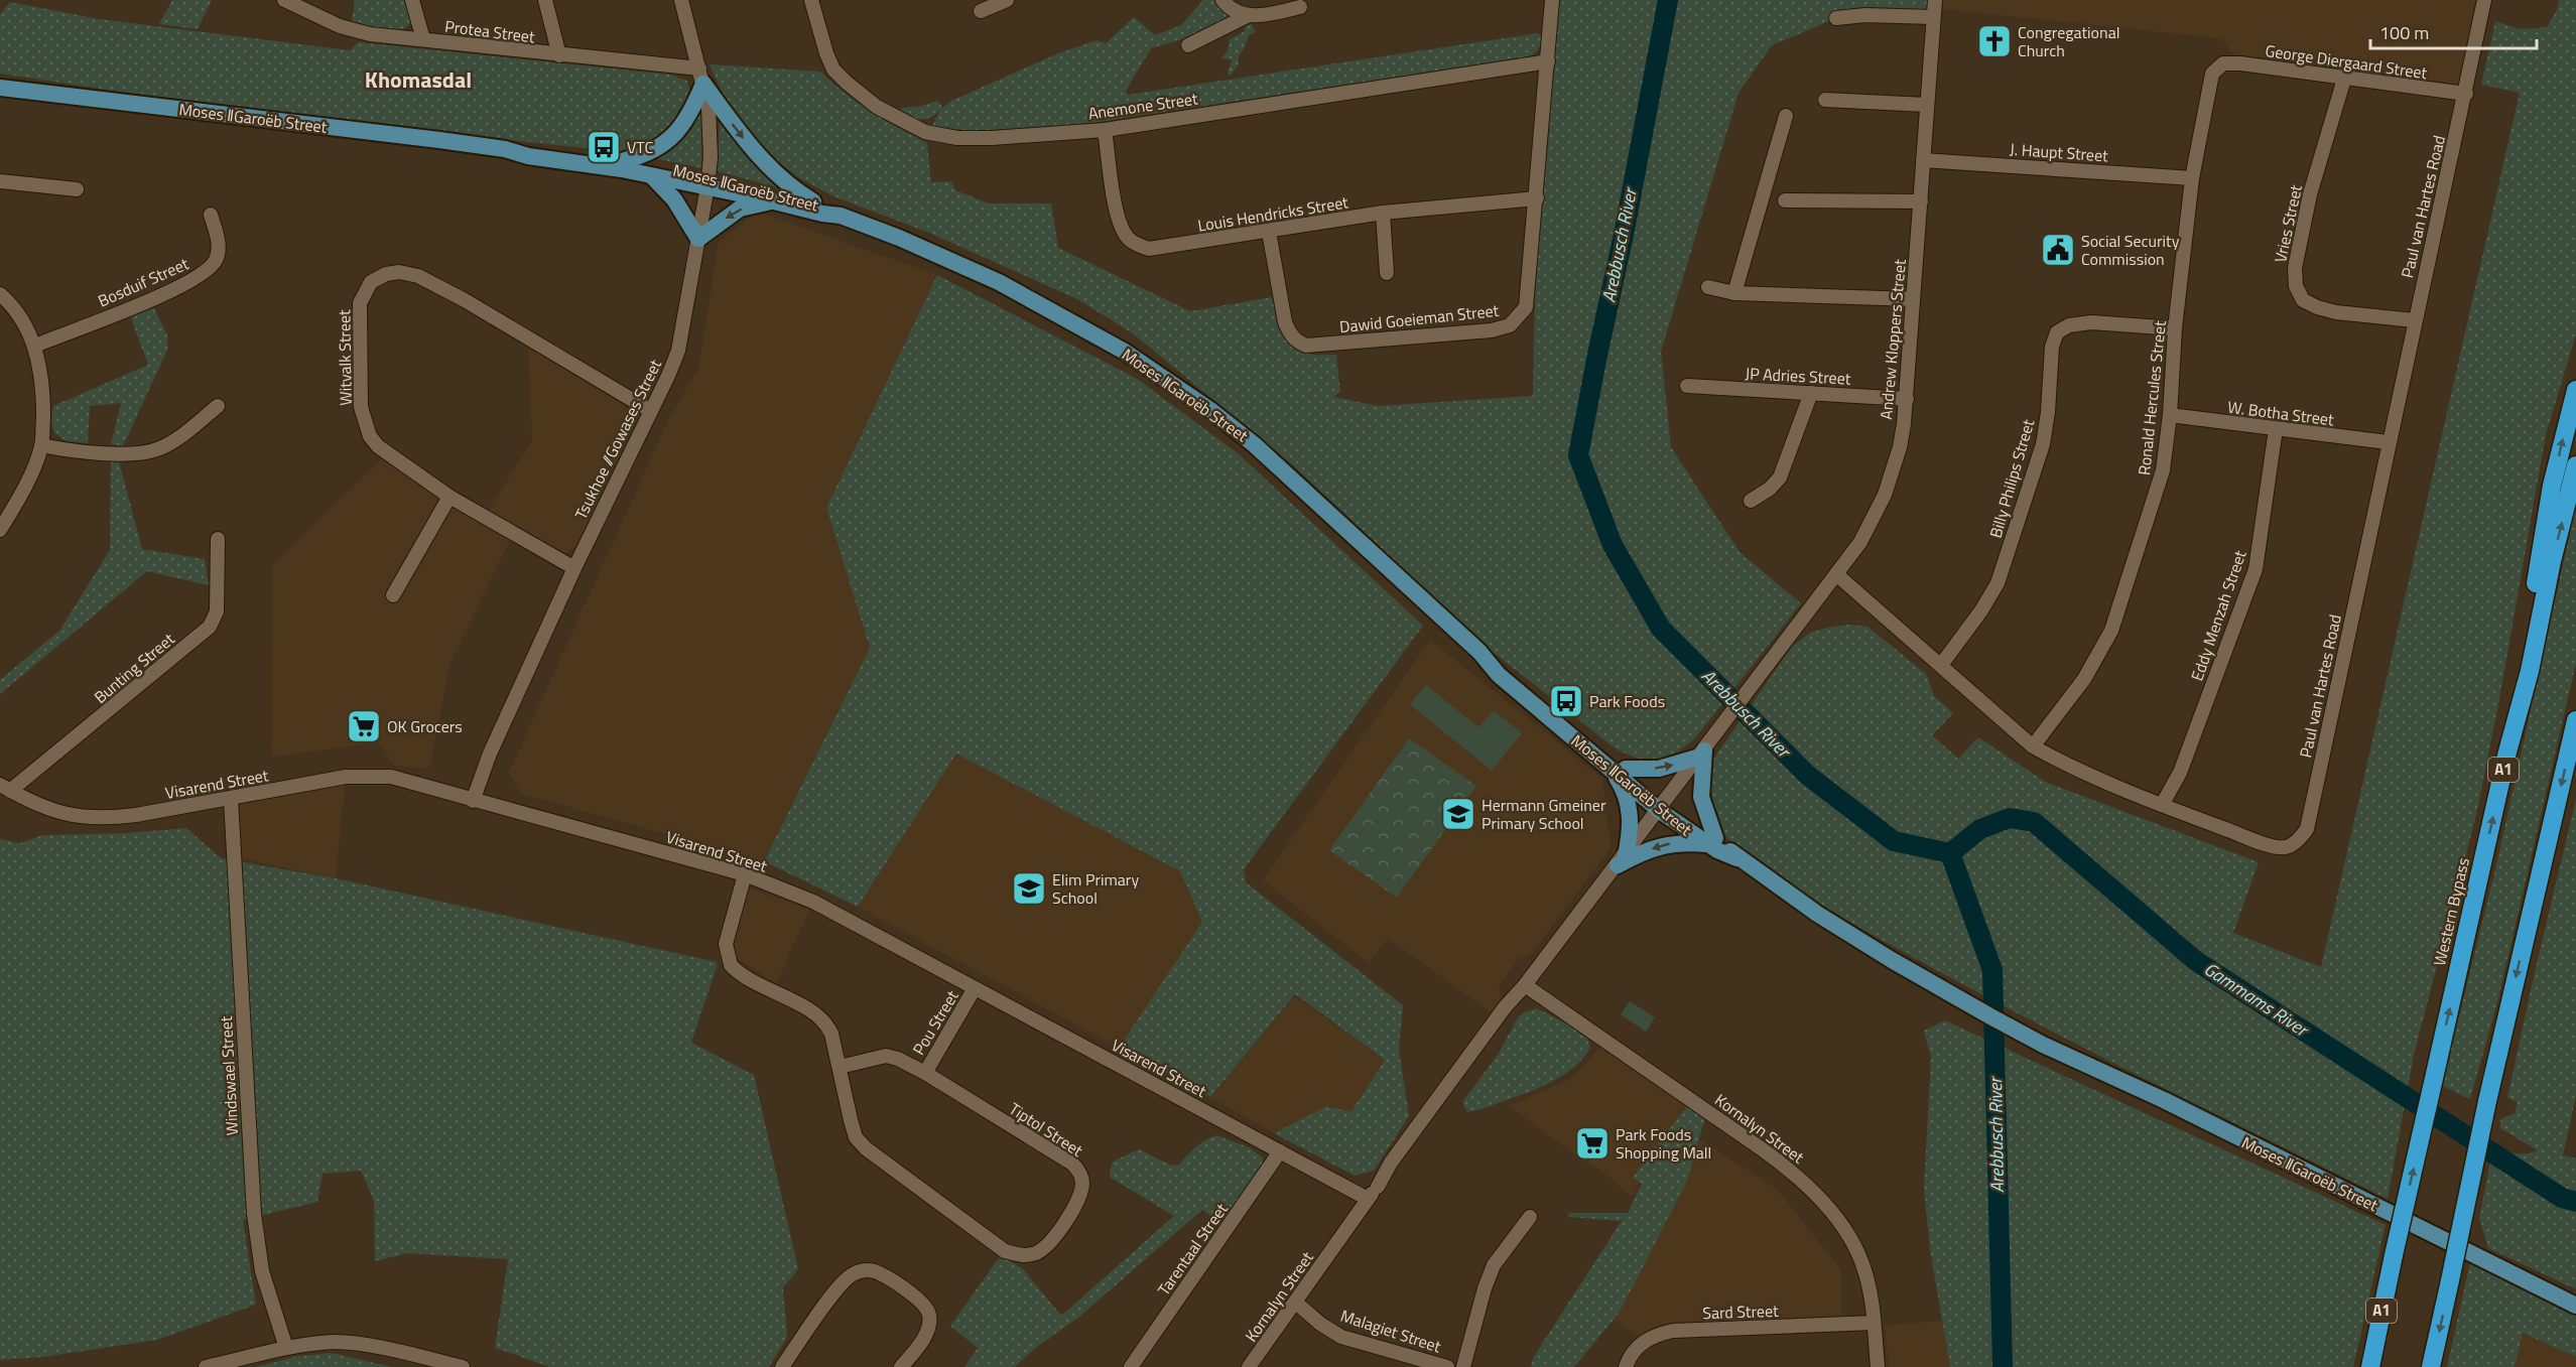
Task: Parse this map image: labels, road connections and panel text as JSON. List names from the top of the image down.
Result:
{
  "streets": {
    "highway": ["A1", "Western Bypass"],
    "main road": ["Moses ǁGaroëb Street"],
    "street": [
      "Protea Street",
      "George Diergaard Street",
      "Anemone Street",
      "J. Haupt Street",
      "Paul van Hartes Road",
      "Louis Hendricks Street",
      "Vries Street",
      "Bosduif Street",
      "Dawid Goeieman Street",
      "Andrew Kloppers Street",
      "Witvalk Street",
      "JP Adries Street",
      "Ronald Hercules Street",
      "W. Botha Street",
      "Tsukhoe //Gowases Street",
      "Billy Philips Street",
      "Eddy Menzah Street",
      "Bunting Street",
      "Visarend Street",
      "Pou Street",
      "Windswael Street",
      "Kornalyn Street",
      "Tiptol Street",
      "Tarentaal Street",
      "Sard Street",
      "Malagiet Street"
    ]
  },
  "crossings": [
    ["Protea Street", "Tsukhoe //Gowases Street"],
    ["George Diergaard Street", "Paul van Hartes Road"],
    ["George Diergaard Street", "Vries Street"],
    ["George Diergaard Street", "Ronald Hercules Street"],
    ["Anemone Street", "Louis Hendricks Street"],
    ["Anemone Street", "Dawid Goeieman Street"],
    ["Moses ǁGaroëb Street", "Tsukhoe //Gowases Street"],
    ["Moses ǁGaroëb Street", "Kornalyn Street"],
    ["J. Haupt Street", "Andrew Kloppers Street"],
    ["J. Haupt Street", "Ronald Hercules Street"],
    ["Paul van Hartes Road", "Vries Street"],
    ["Paul van Hartes Road", "Andrew Kloppers Street"],
    ["Paul van Hartes Road", "Ronald Hercules Street"],
    ["Paul van Hartes Road", "W. Botha Street"],
    ["Paul van Hartes Road", "Billy Philips Street"],
    ["Paul van Hartes Road", "Eddy Menzah Street"],
    ["Louis Hendricks Street", "Dawid Goeieman Street"],
    ["Andrew Kloppers Street", "JP Adries Street"],
    ["Witvalk Street", "Tsukhoe //Gowases Street"],
    ["Ronald Hercules Street", "W. Botha Street"],
    ["Ronald Hercules Street", "Billy Philips Street"],
    ["W. Botha Street", "Eddy Menzah Street"],
    ["Tsukhoe //Gowases Street", "Visarend Street"],
    ["Bunting Street", "Visarend Street"],
    ["Visarend Street", "Pou Street"],
    ["Visarend Street", "Windswael Street"],
    ["Visarend Street", "Kornalyn Street"],
    ["Visarend Street", "Tiptol Street"],
    ["Visarend Street", "Tarentaal Street"],
    ["Pou Street", "Tiptol Street"],
    ["Kornalyn Street", "Sard Street"],
    ["Kornalyn Street", "Malagiet Street"]
  ],
  "districts": ["Khomasdal"],
  "water": ["Arebbusch River", "Gammams River"],
  "places": {
    "church": ["Congregational Church"],
    "bus stop": ["VTC", "Park Foods"],
    "public building": ["Social Security Commission"],
    "supermarket": ["OK Grocers", "Park Foods Shopping Mall"],
    "school or university": ["Hermann Gmeiner Primary School", "Elim Primary School"]
  },
  "scale_bar": "100 m"
}
